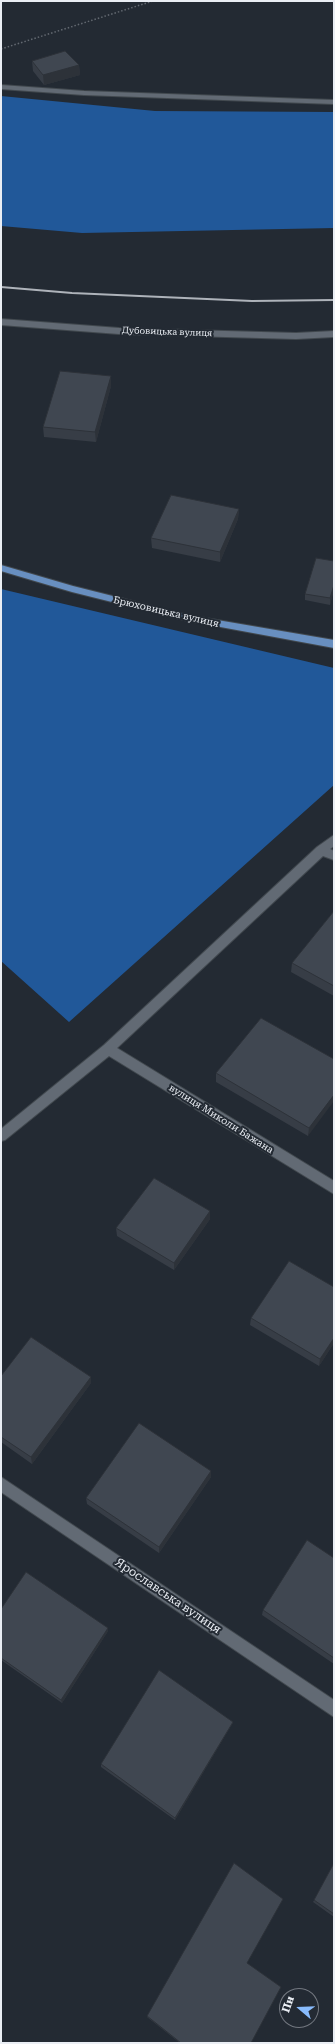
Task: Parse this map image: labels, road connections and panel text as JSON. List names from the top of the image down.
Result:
{
  "streets": {
    "main road": ["Брюховицька вулиця"],
    "street": ["Дубовицька вулиця", "вулиця Миколи Бажана", "Ярославська вулиця"]
  },
  "north": "left"
}
